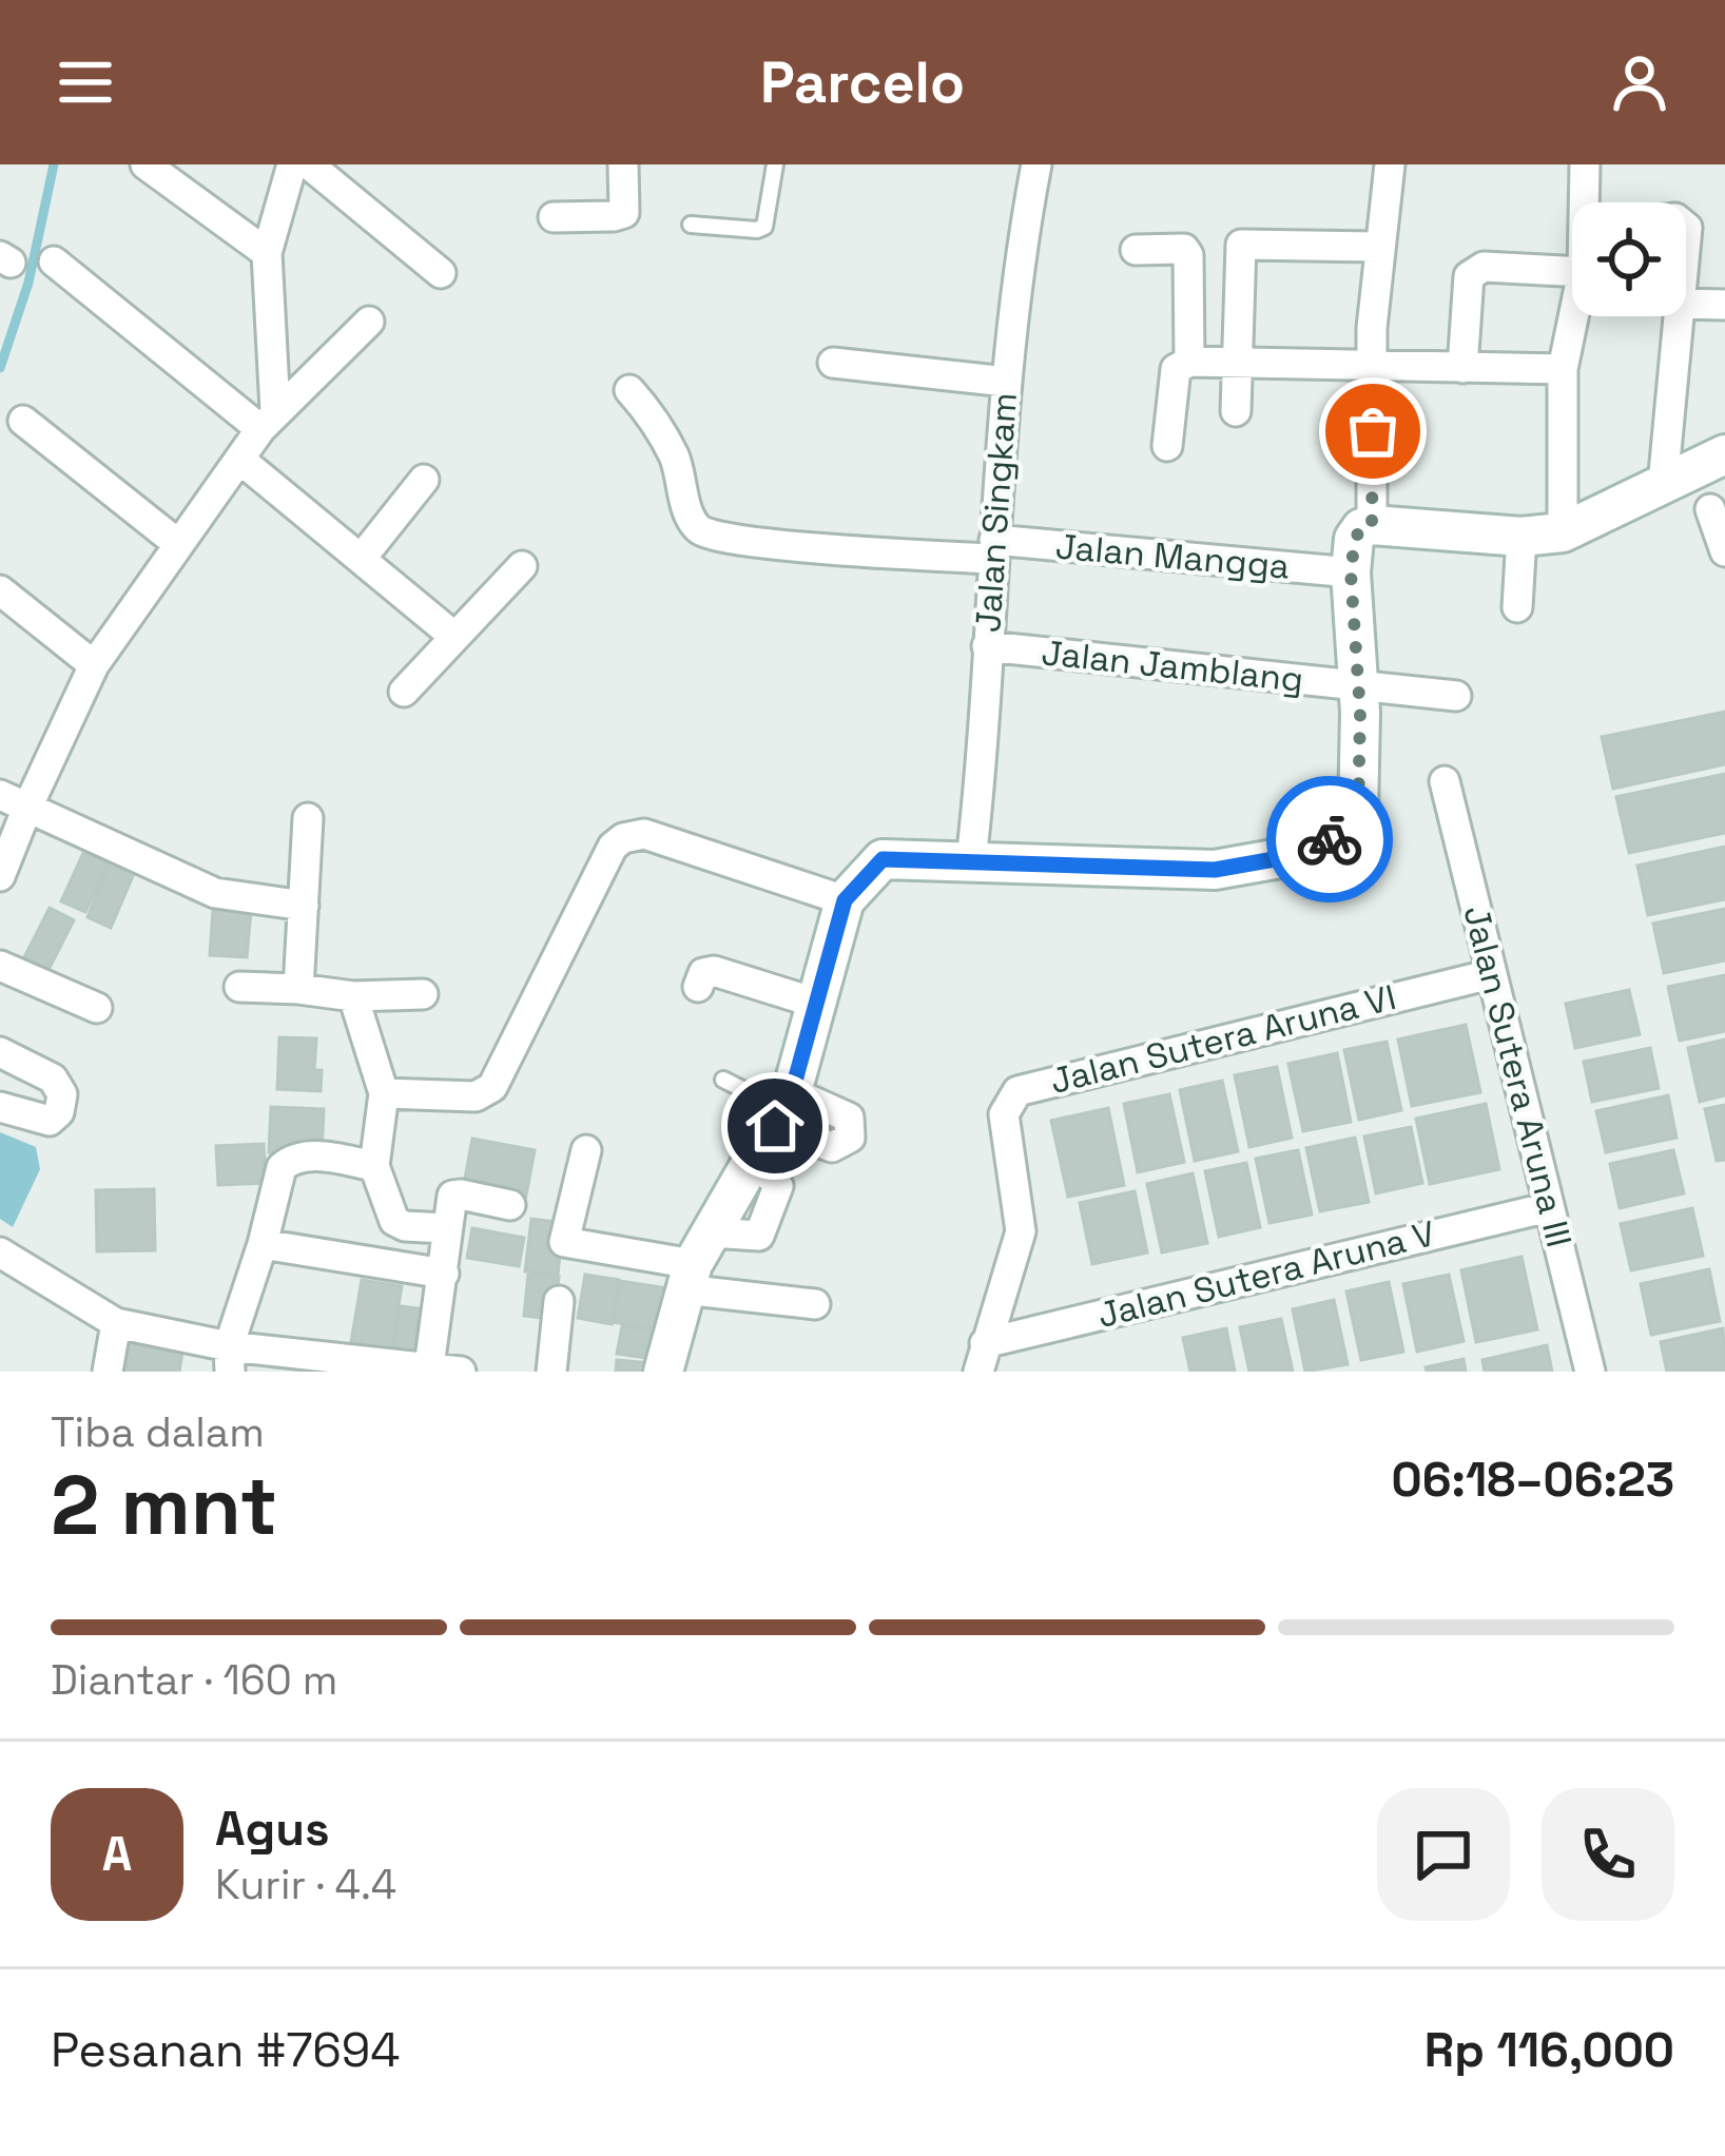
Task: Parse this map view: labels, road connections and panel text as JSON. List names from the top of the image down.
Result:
{
  "streets": {
    "street": [
      "Jalan Singkam",
      "Jalan Mangga",
      "Jalan Jamblang",
      "Jalan Sutera Aruna VI",
      "Jalan Sutera Aruna III",
      "Jalan Sutera Aruna V"
    ]
  },
  "crossings": [
    ["Jalan Singkam", "Jalan Mangga"],
    ["Jalan Singkam", "Jalan Jamblang"],
    ["Jalan Sutera Aruna VI", "Jalan Sutera Aruna III"],
    ["Jalan Sutera Aruna VI", "Jalan Sutera Aruna V"],
    ["Jalan Sutera Aruna III", "Jalan Sutera Aruna V"]
  ],
  "page": {
    "header": "Parcelo",
    "heading": ["2 mnt", "Tiba dalam", "06:18–06:23"],
    "panel": [
      "Agus",
      "Kurir · 4.4",
      "Pesanan #7694",
      "Rp 116,000"
    ],
    "bar": "Diantar · 160 m",
    "round": "A"
  }
}
